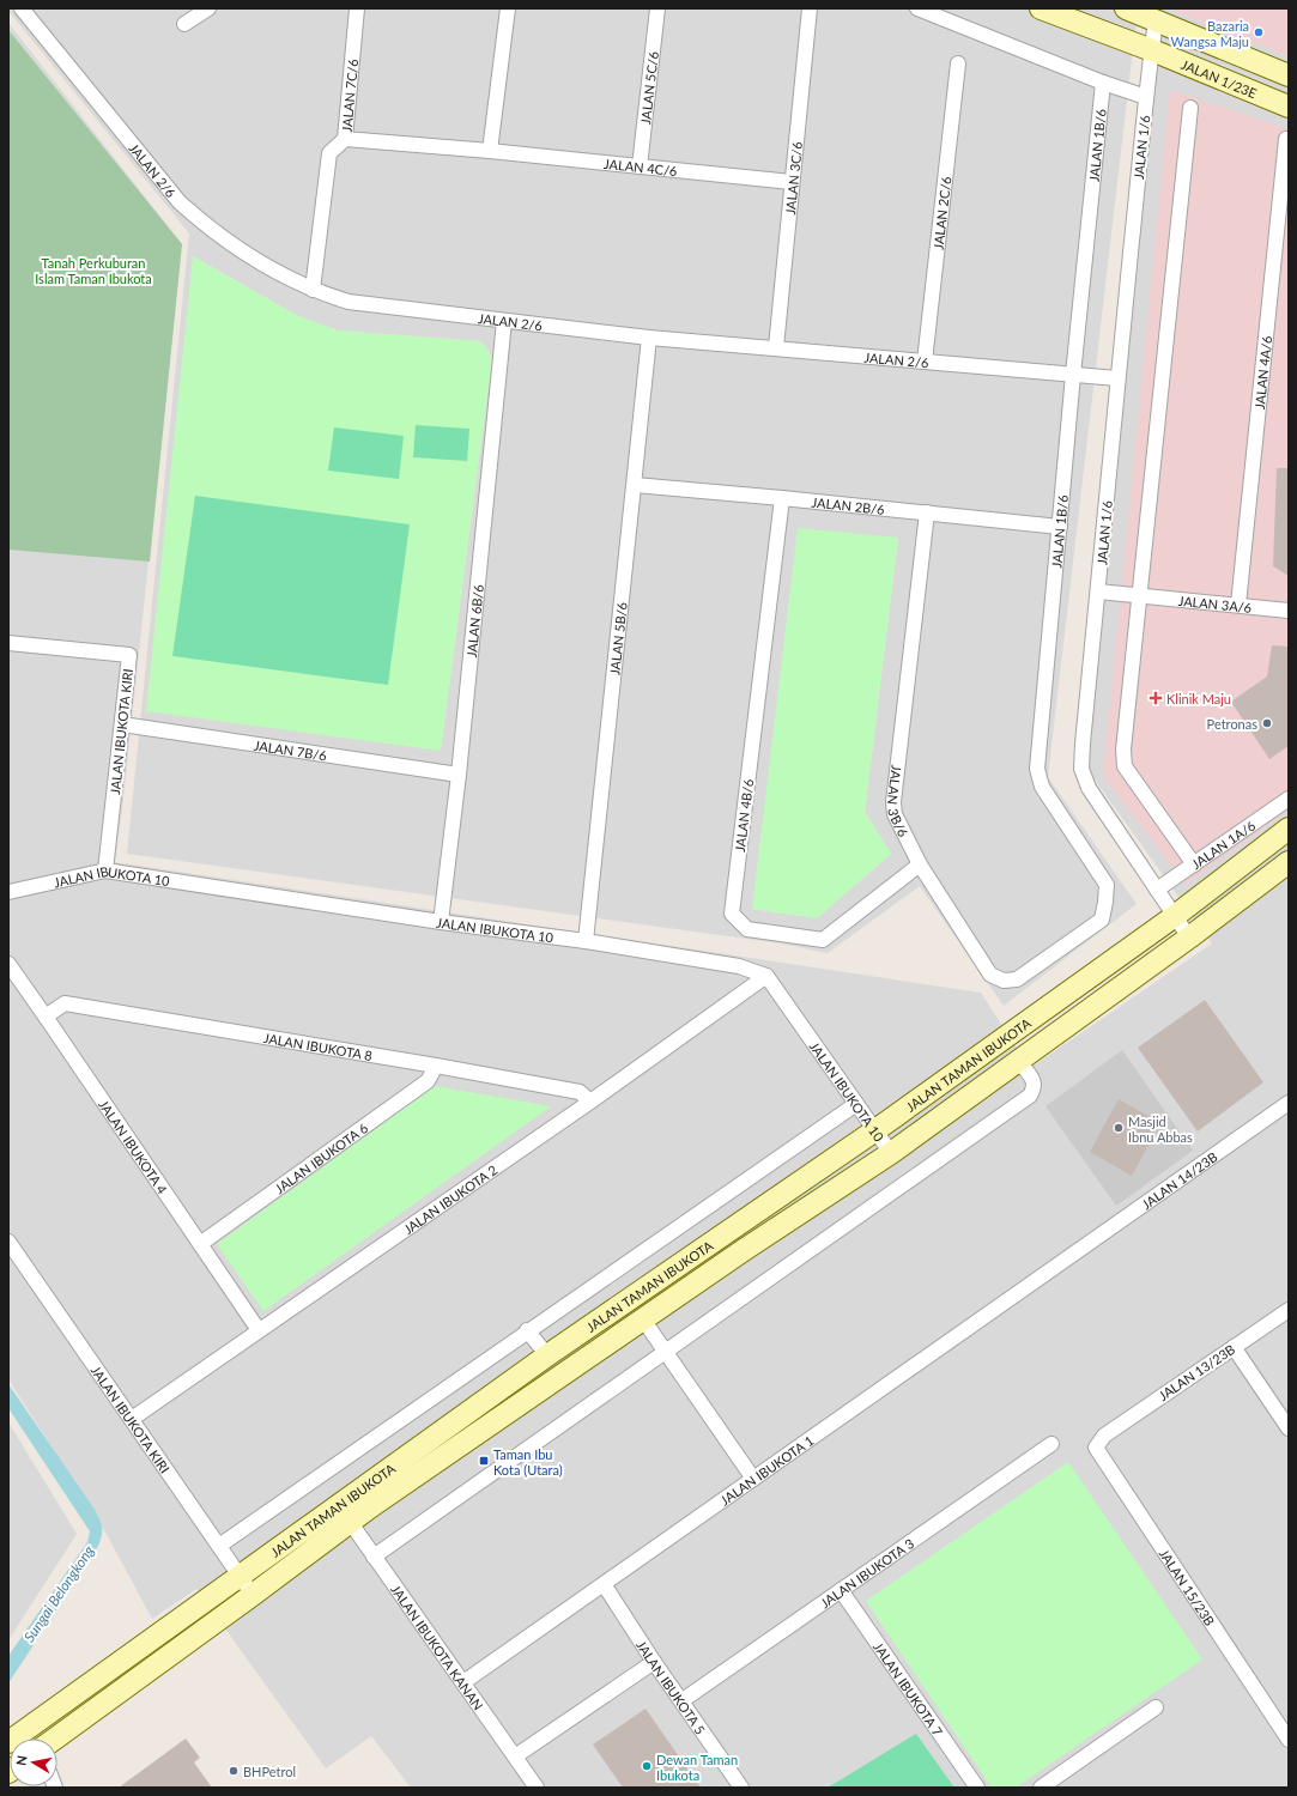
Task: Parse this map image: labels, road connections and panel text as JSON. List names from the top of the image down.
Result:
{
  "streets": {
    "main road": ["JALAN 1/23E", "JALAN TAMAN IBUKOTA"],
    "street": [
      "JALAN 5C/6",
      "JALAN 7C/6",
      "JALAN 1B/6",
      "JALAN 1/6",
      "JALAN 4C/6",
      "JALAN 2/6",
      "JALAN 3C/6",
      "JALAN 2C/6",
      "JALAN 4A/6",
      "JALAN 2B/6",
      "JALAN 3A/6",
      "JALAN 6B/6",
      "JALAN 5B/6",
      "JALAN IBUKOTA KIRI",
      "JALAN 7B/6",
      "JALAN 3B/6",
      "JALAN 4B/6",
      "JALAN 1A/6",
      "JALAN IBUKOTA 10",
      "JALAN IBUKOTA 8",
      "JALAN IBUKOTA 4",
      "JALAN IBUKOTA 6",
      "JALAN 14/23B",
      "JALAN IBUKOTA 2",
      "JALAN 13/23B",
      "JALAN IBUKOTA 1",
      "JALAN IBUKOTA 3",
      "JALAN 15/23B",
      "JALAN IBUKOTA KANAN",
      "JALAN IBUKOTA 5",
      "JALAN IBUKOTA 7"
    ]
  },
  "crossings": [
    ["JALAN 1/23E", "JALAN 1/6"],
    ["JALAN 5C/6", "JALAN 4C/6"],
    ["JALAN 7C/6", "JALAN 4C/6"],
    ["JALAN 7C/6", "JALAN 2/6"],
    ["JALAN 1B/6", "JALAN 1/6"],
    ["JALAN 1B/6", "JALAN 2/6"],
    ["JALAN 1B/6", "JALAN 2B/6"],
    ["JALAN 1B/6", "JALAN 3B/6"],
    ["JALAN 1/6", "JALAN 2/6"],
    ["JALAN 1/6", "JALAN 3A/6"],
    ["JALAN 1/6", "JALAN 1A/6"],
    ["JALAN 1/6", "JALAN TAMAN IBUKOTA"],
    ["JALAN 4C/6", "JALAN 3C/6"],
    ["JALAN 2/6", "JALAN 3C/6"],
    ["JALAN 2/6", "JALAN 2C/6"],
    ["JALAN 2/6", "JALAN 6B/6"],
    ["JALAN 2/6", "JALAN 5B/6"],
    ["JALAN 4A/6", "JALAN 3A/6"],
    ["JALAN 2B/6", "JALAN 5B/6"],
    ["JALAN 2B/6", "JALAN 3B/6"],
    ["JALAN 2B/6", "JALAN 4B/6"],
    ["JALAN 6B/6", "JALAN 7B/6"],
    ["JALAN 6B/6", "JALAN IBUKOTA 10"],
    ["JALAN 5B/6", "JALAN IBUKOTA 10"],
    ["JALAN IBUKOTA KIRI", "JALAN 7B/6"],
    ["JALAN IBUKOTA KIRI", "JALAN IBUKOTA 10"],
    ["JALAN IBUKOTA KIRI", "JALAN TAMAN IBUKOTA"],
    ["JALAN IBUKOTA KIRI", "JALAN IBUKOTA 2"],
    ["JALAN 3B/6", "JALAN 4B/6"],
    ["JALAN IBUKOTA 10", "JALAN TAMAN IBUKOTA"],
    ["JALAN IBUKOTA 10", "JALAN IBUKOTA 2"],
    ["JALAN IBUKOTA 8", "JALAN IBUKOTA 4"],
    ["JALAN IBUKOTA 8", "JALAN IBUKOTA 6"],
    ["JALAN IBUKOTA 8", "JALAN IBUKOTA 2"],
    ["JALAN TAMAN IBUKOTA", "JALAN IBUKOTA KANAN"],
    ["JALAN IBUKOTA 4", "JALAN IBUKOTA 6"],
    ["JALAN IBUKOTA 4", "JALAN IBUKOTA 2"],
    ["JALAN 14/23B", "JALAN IBUKOTA 1"],
    ["JALAN 13/23B", "JALAN 15/23B"],
    ["JALAN IBUKOTA 1", "JALAN IBUKOTA KANAN"],
    ["JALAN IBUKOTA 1", "JALAN IBUKOTA 5"],
    ["JALAN IBUKOTA 3", "JALAN IBUKOTA 5"],
    ["JALAN IBUKOTA 3", "JALAN IBUKOTA 7"]
  ],
  "water": ["Sungai Belongkong"],
  "parks": ["Tanah Perkuburan Islam Taman Ibukota"],
  "places": {
    "other": [
      "Bazaria Wangsa Maju",
      "Petronas",
      "Masjid Ibnu Abbas",
      "Dewan Taman Ibukota",
      "BHPetrol"
    ],
    "health": ["Klinik Maju"],
    "transit": ["Taman Ibu Kota (Utara)"]
  },
  "north": "left"
}
